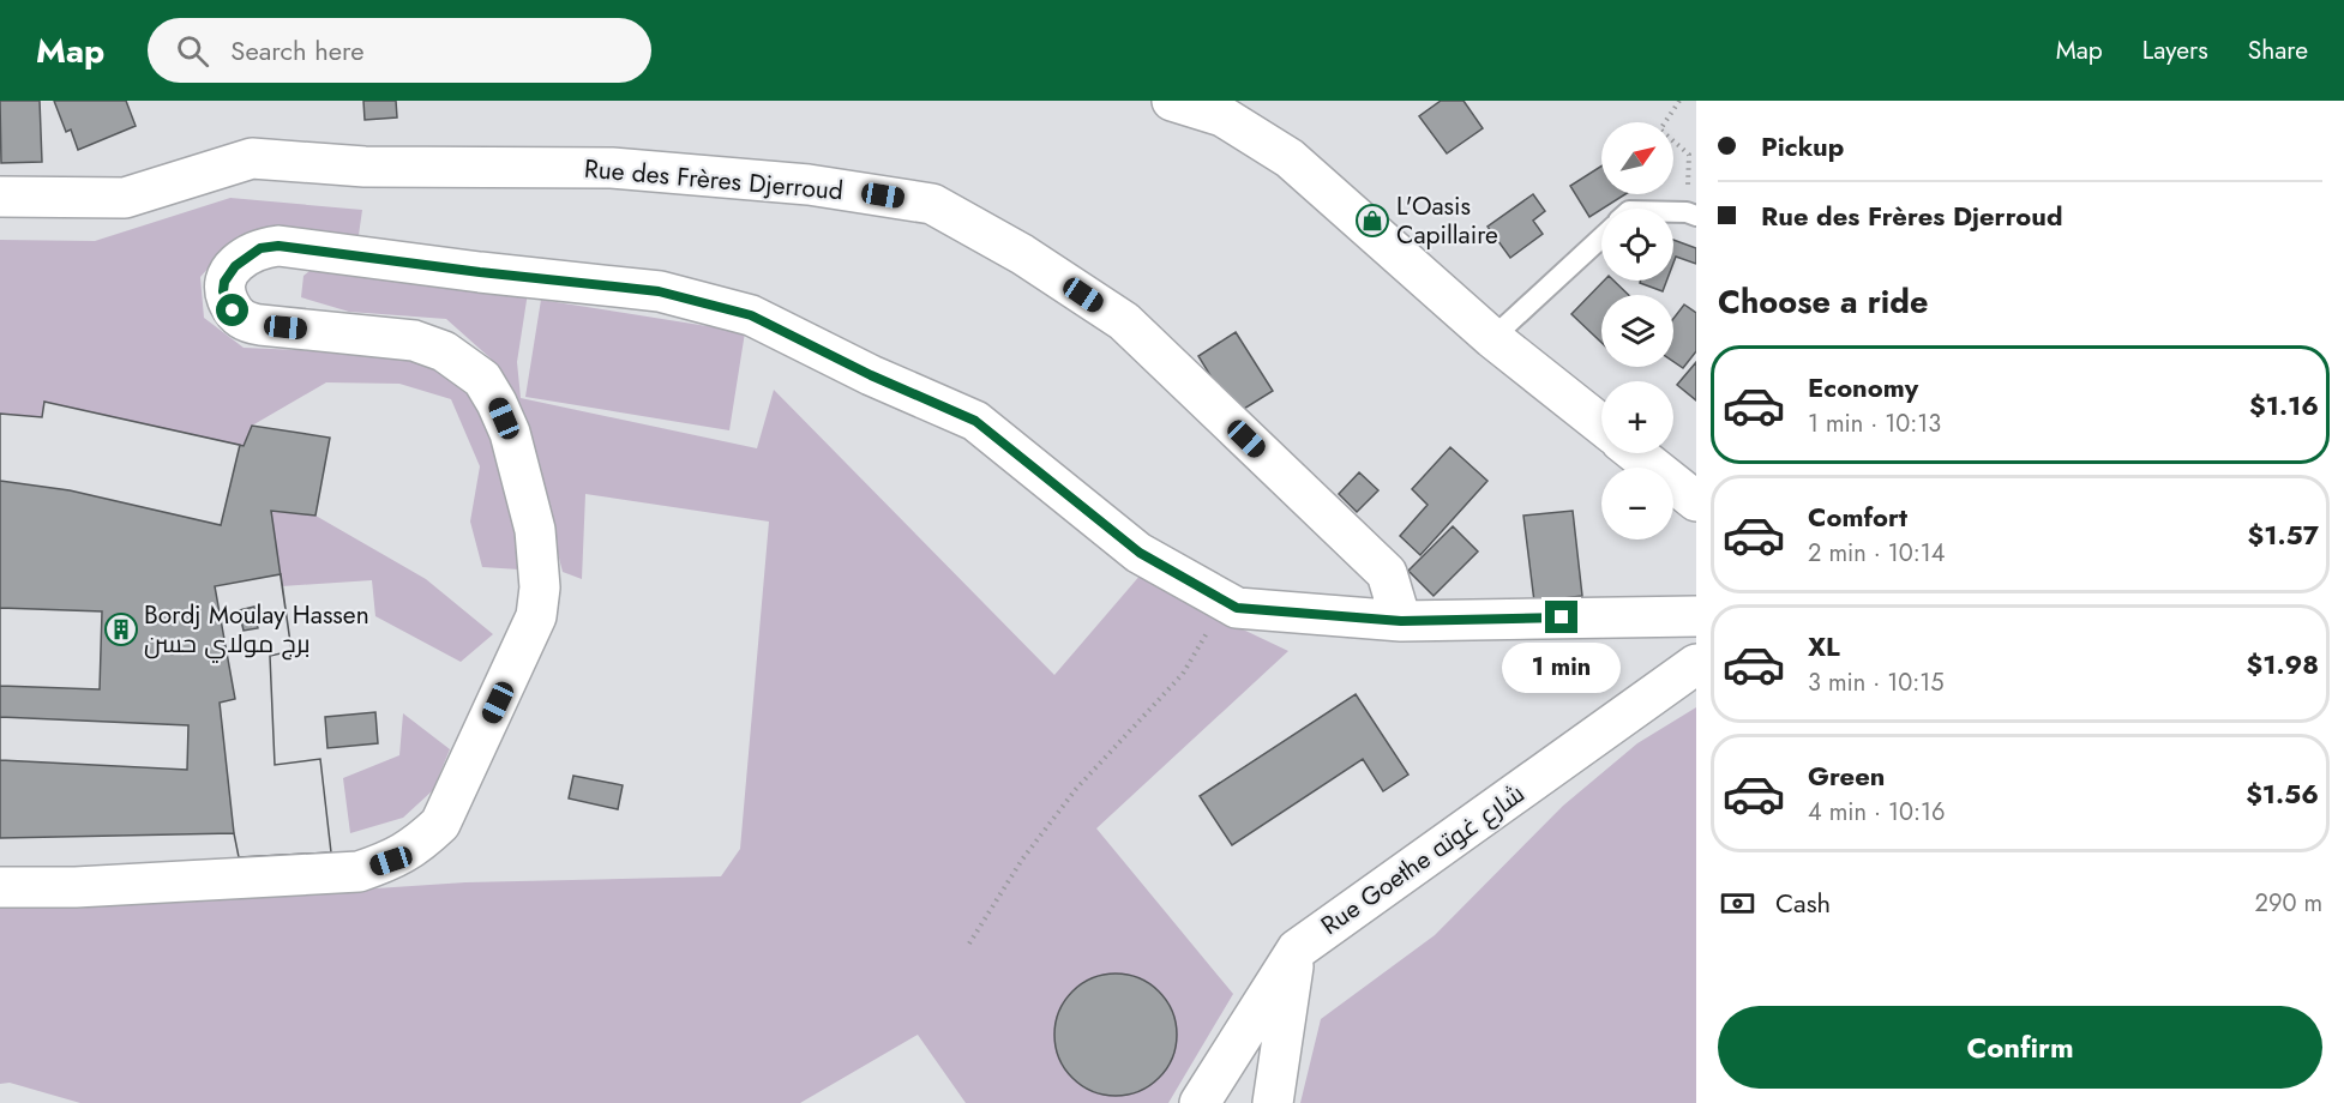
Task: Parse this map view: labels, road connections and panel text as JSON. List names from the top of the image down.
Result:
{
  "streets": {
    "street": ["Rue des Frères Djerroud", "Rue Goethe شارع غوته"]
  },
  "places": {
    "shop": ["L'Oasis Capillaire"],
    "building": ["Bordj Moulay Hassen برج مولاي حسن"]
  },
  "north": "top right",
  "page": {
    "header": "Map",
    "search": "Search here",
    "nav": ["Map", "Layers", "Share"],
    "banner": ["Pickup", "Rue des Frères Djerroud"],
    "map_buttons": ["+", "−"],
    "heading": "Choose a ride",
    "list": [
      {
        "name": "Economy",
        "note": "1 min · 10:13",
        "value": "$1.16"
      },
      {
        "name": "Comfort",
        "note": "2 min · 10:14",
        "value": "$1.57"
      },
      {
        "name": "XL",
        "note": "3 min · 10:15",
        "value": "$1.98"
      },
      {
        "name": "Green",
        "note": "4 min · 10:16",
        "value": "$1.56"
      }
    ],
    "bubble": "1 min",
    "pay": ["Cash", "290 m"],
    "buttons": "Confirm"
  }
}
